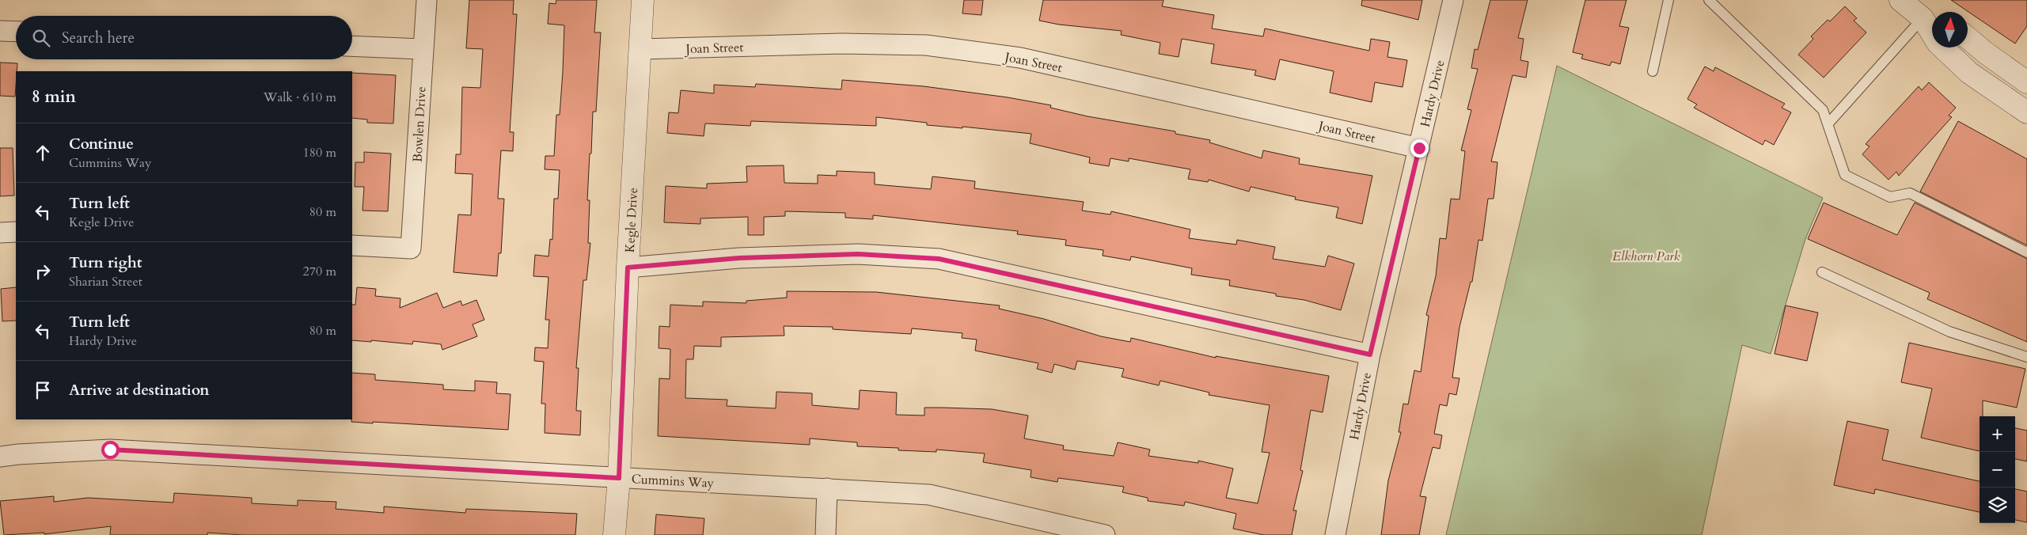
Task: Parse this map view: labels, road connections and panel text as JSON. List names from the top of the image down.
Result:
{
  "streets": {
    "street": [
      "Joan Street",
      "Hardy Drive",
      "Bowlen Drive",
      "Kegle Drive",
      "Cummins Way"
    ]
  },
  "crossings": [
    ["Joan Street", "Hardy Drive"],
    ["Joan Street", "Kegle Drive"],
    ["Kegle Drive", "Cummins Way"]
  ],
  "parks": ["Elkhorn Park"],
  "north": "top",
  "page": {
    "search": "Search here",
    "heading": ["8 min", "Walk · 610 m"],
    "list": [
      ["Continue", "Cummins Way", "180 m"],
      ["Turn left", "Kegle Drive", "80 m"],
      ["Turn right", "Sharian Street", "270 m"],
      ["Turn left", "Hardy Drive", "80 m"],
      "Arrive at destination"
    ],
    "map_buttons": ["+", "−"]
  }
}
